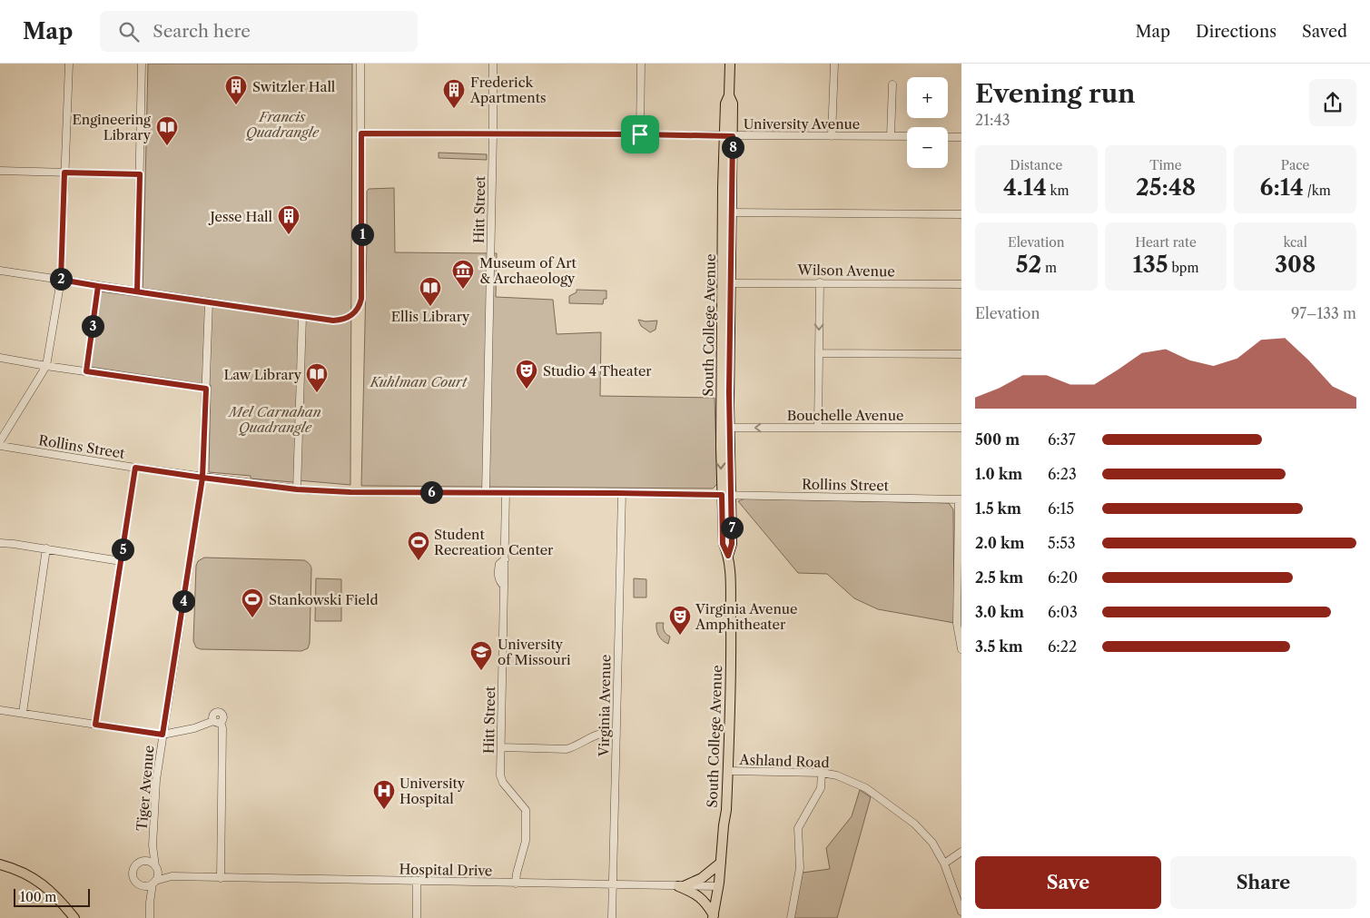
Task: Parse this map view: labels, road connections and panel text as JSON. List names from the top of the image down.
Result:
{
  "streets": {
    "main road": ["South College Avenue"],
    "street": [
      "University Avenue",
      "Hitt Street",
      "Wilson Avenue",
      "Bouchelle Avenue",
      "Rollins Street",
      "Virginia Avenue",
      "Ashland Road",
      "Tiger Avenue",
      "Hospital Drive"
    ]
  },
  "crossings": [
    ["University Avenue", "Hitt Street"],
    ["University Avenue", "South College Avenue"],
    ["Hitt Street", "Rollins Street"],
    ["Hitt Street", "Hospital Drive"],
    ["Wilson Avenue", "South College Avenue"],
    ["South College Avenue", "Bouchelle Avenue"],
    ["South College Avenue", "Rollins Street"],
    ["South College Avenue", "Ashland Road"],
    ["South College Avenue", "Hospital Drive"],
    ["Rollins Street", "Virginia Avenue"],
    ["Rollins Street", "Tiger Avenue"],
    ["Virginia Avenue", "Hospital Drive"],
    ["Tiger Avenue", "Hospital Drive"]
  ],
  "one_way": ["Bouchelle Avenue"],
  "parks": ["Francis Quadrangle", "Kuhlman Court", "Mel Carnahan Quadrangle"],
  "places": {
    "building": ["Switzler Hall", "Frederick Apartments", "Jesse Hall"],
    "library": ["Engineering Library", "Ellis Library", "Law Library"],
    "museum": ["Museum of Art & Archaeology"],
    "theatre": ["Studio 4 Theater", "Virginia Avenue Amphitheater"],
    "sports": ["Student Recreation Center", "Stankowski Field"],
    "school or university": ["University of Missouri"],
    "hospital": ["University Hospital"]
  },
  "scale_bar": "100 m",
  "page": {
    "header": "Map",
    "search": "Search here",
    "nav": ["Map", "Directions", "Saved"],
    "heading": ["Evening run", "21:43"],
    "map_buttons": ["+", "−"],
    "pins": [
      "8",
      "1",
      "2",
      "3",
      "6",
      "7",
      "5",
      "4"
    ],
    "stats": [
      ["Distance", "4.14 km"],
      ["Time", "25:48"],
      ["Pace", "6:14 /km"],
      ["Elevation", "52 m"],
      ["Heart rate", "135 bpm"],
      ["kcal", "308"]
    ],
    "chart": ["Elevation", "97–133 m"],
    "list": [
      {
        "name": "500 m",
        "note": "6:37"
      },
      {
        "name": "1.0 km",
        "note": "6:23"
      },
      {
        "name": "1.5 km",
        "note": "6:15"
      },
      {
        "name": "2.0 km",
        "note": "5:53"
      },
      {
        "name": "2.5 km",
        "note": "6:20"
      },
      {
        "name": "3.0 km",
        "note": "6:03"
      },
      {
        "name": "3.5 km",
        "note": "6:22"
      }
    ],
    "buttons": ["Save", "Share"],
    "scale": "100 m"
  }
}
